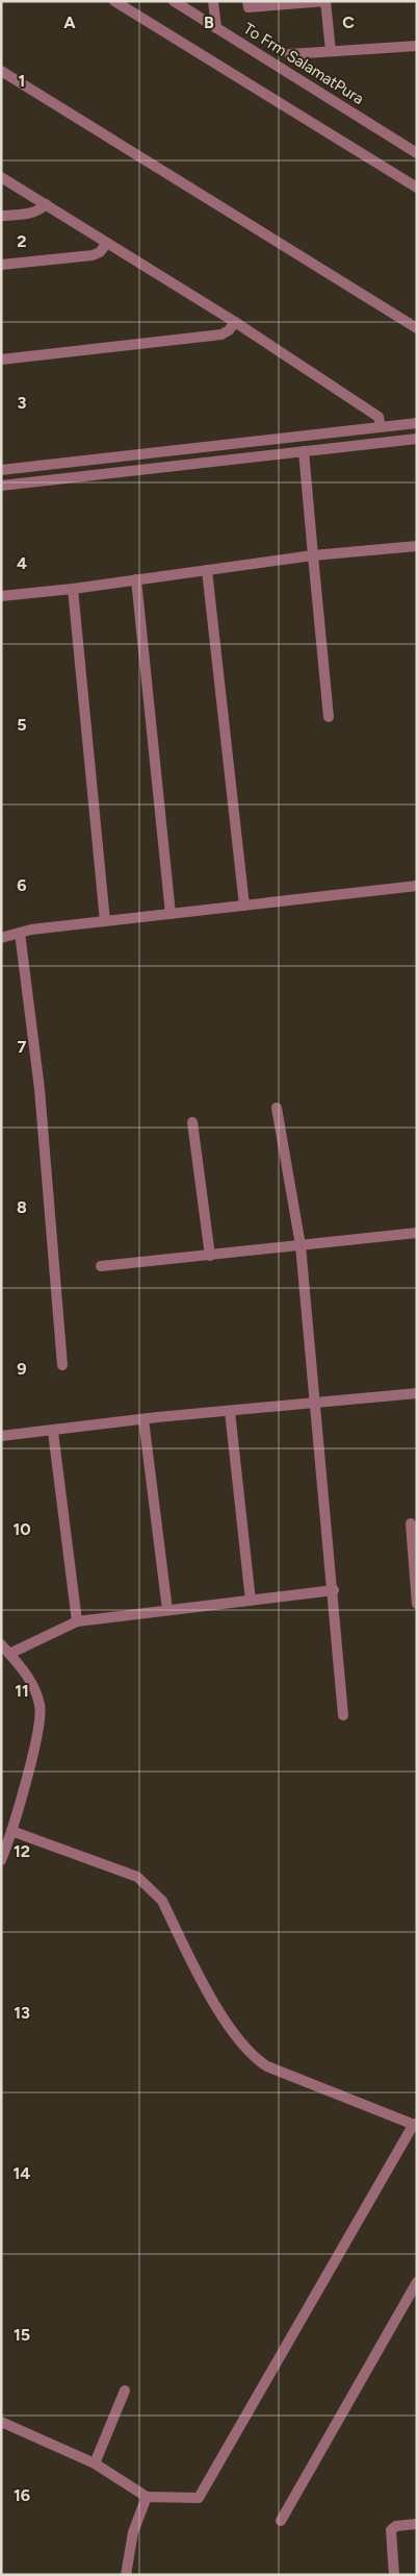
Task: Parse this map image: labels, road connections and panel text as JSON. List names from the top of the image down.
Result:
{
  "streets": {
    "street": ["To Frm SalamatPura"]
  },
  "grid": {
    "columns": ["A", "B", "C"],
    "rows": [
      "1",
      "2",
      "3",
      "4",
      "5",
      "6",
      "7",
      "8",
      "9",
      "10",
      "11",
      "12",
      "13",
      "14",
      "15",
      "16"
    ]
  }
}
